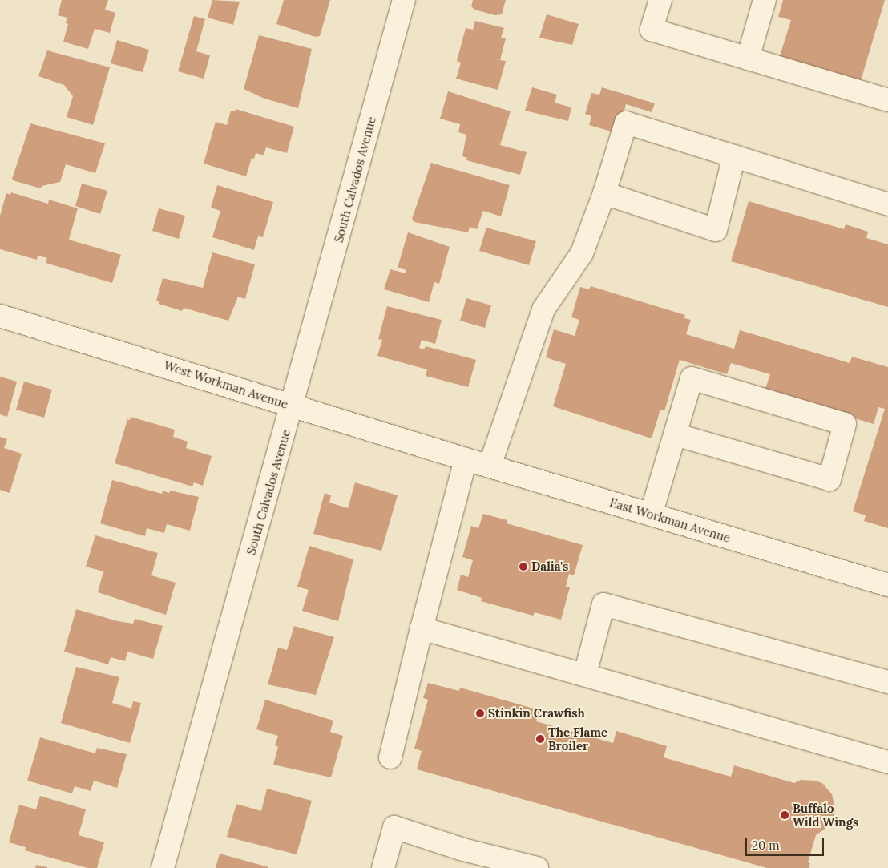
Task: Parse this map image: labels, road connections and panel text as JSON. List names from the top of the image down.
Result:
{
  "streets": {
    "street": ["South Calvados Avenue", "West Workman Avenue", "East Workman Avenue"]
  },
  "crossings": [
    ["South Calvados Avenue", "West Workman Avenue"],
    ["West Workman Avenue", "East Workman Avenue"]
  ],
  "places": [
    "Dalia's",
    "Stinkin Crawfish",
    "The Flame Broiler",
    "Buffalo Wild Wings"
  ],
  "scale_bar": "20 m"
}
